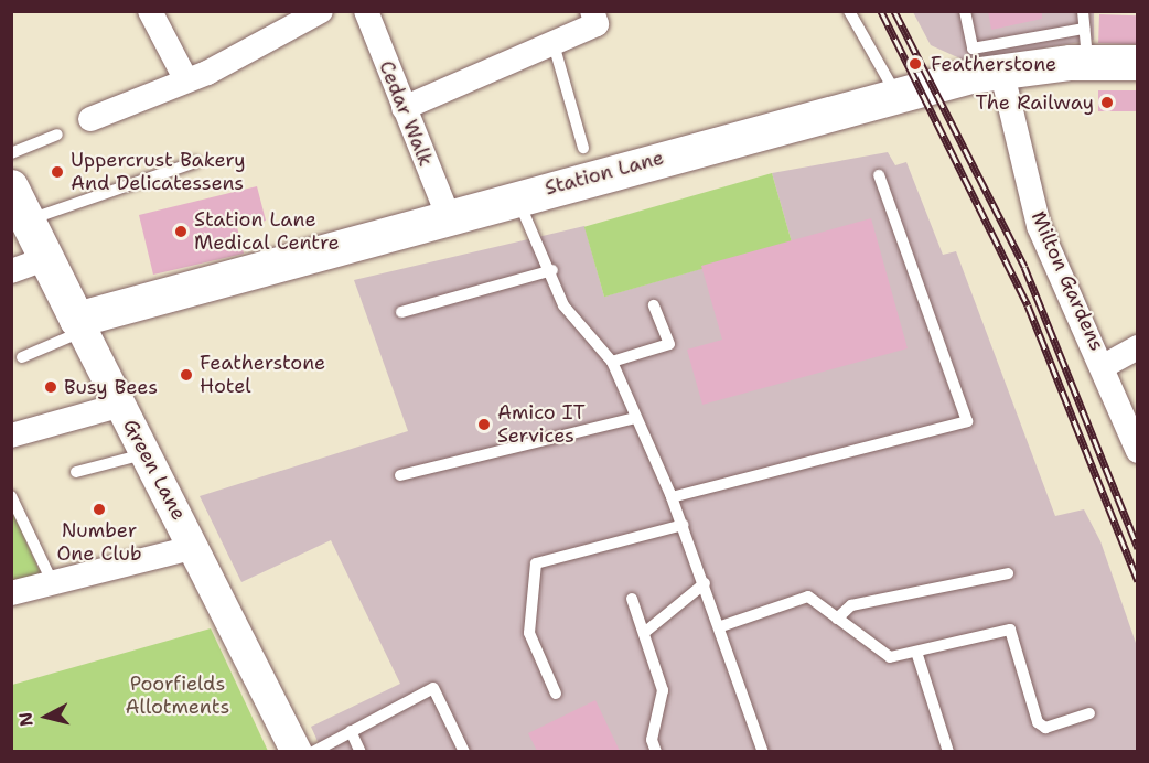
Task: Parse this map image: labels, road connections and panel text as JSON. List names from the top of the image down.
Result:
{
  "streets": {
    "main road": ["Station Lane", "Green Lane"],
    "street": ["Cedar Walk", "Milton Gardens"]
  },
  "crossings": [
    ["Cedar Walk", "Station Lane"],
    ["Station Lane", "Milton Gardens"],
    ["Station Lane", "Green Lane"]
  ],
  "parks": ["Poorfields Allotments"],
  "places": [
    "Featherstone",
    "The Railway",
    "Uppercrust Bakery And Delicatessens",
    "Station Lane Medical Centre",
    "Featherstone Hotel",
    "Busy Bees",
    "Amico IT Services",
    "Number One Club"
  ],
  "north": "left"
}
